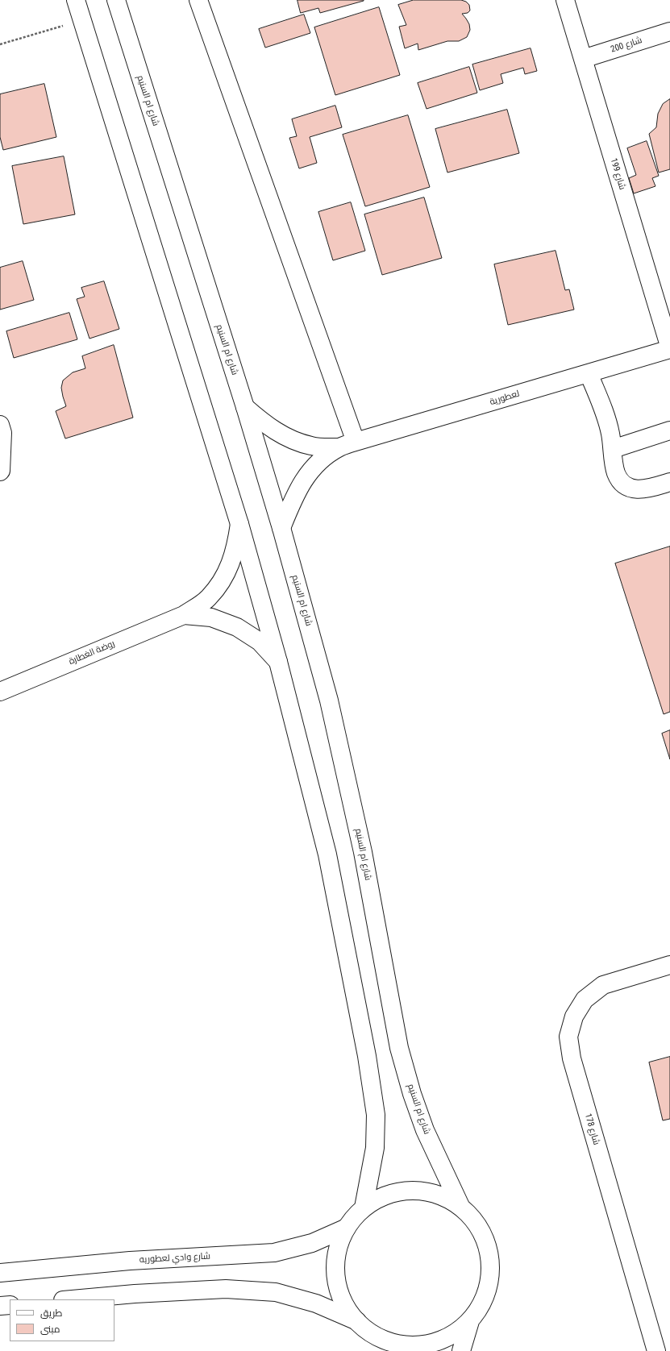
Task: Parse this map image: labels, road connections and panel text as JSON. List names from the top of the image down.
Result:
{
  "streets": {
    "street": [
      "شارع 200",
      "شارع ام السنيم",
      "شارع 199",
      "لعطورية",
      "روضة الغطارة",
      "شارع 178",
      "شارع وادي لعطوريه"
    ]
  },
  "crossings": [
    ["شارع 200", "شارع 199"],
    ["شارع ام السنيم", "لعطورية"],
    ["شارع 199", "لعطورية"]
  ],
  "legend": ["طريق", "مبنى"]
}
